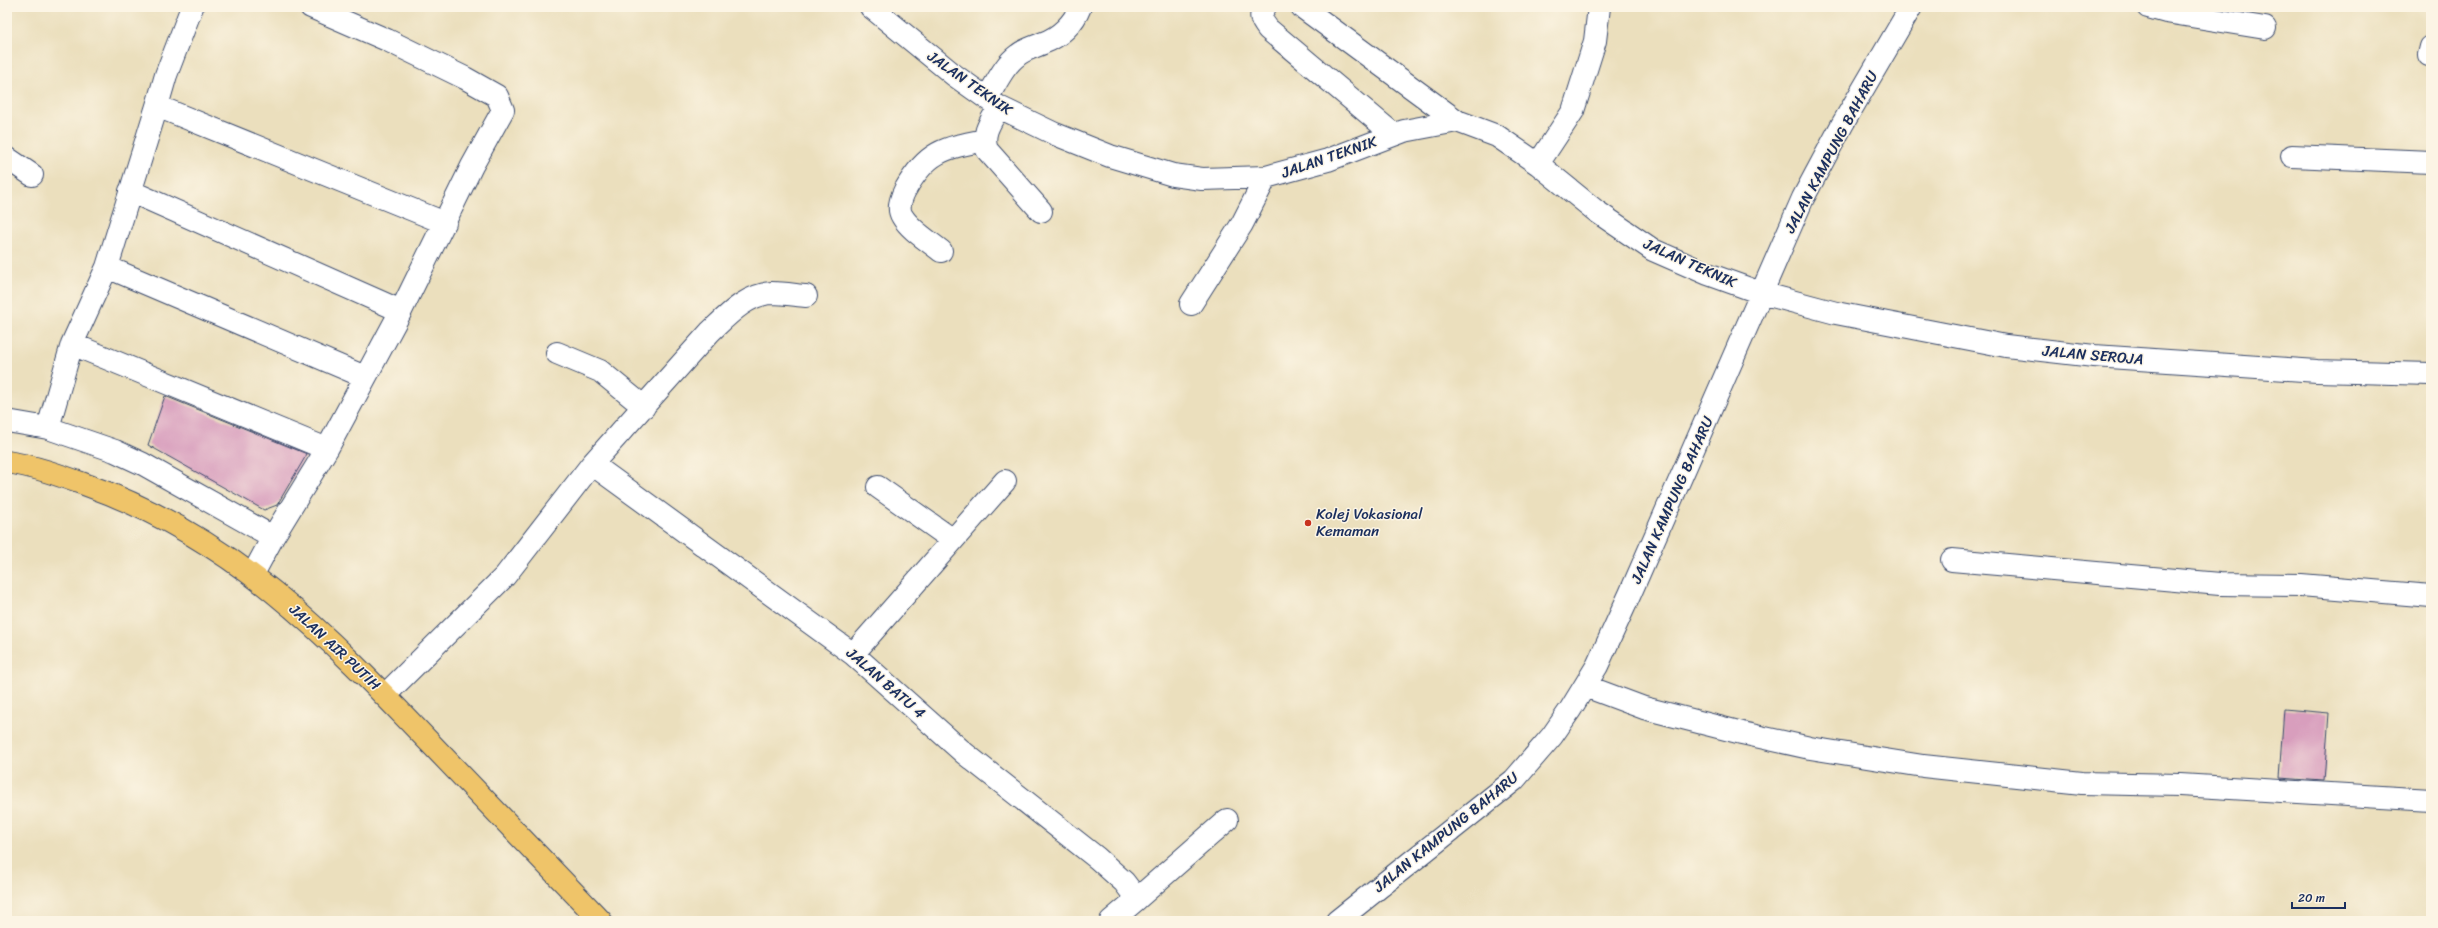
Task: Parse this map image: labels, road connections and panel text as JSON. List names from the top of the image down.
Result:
{
  "streets": {
    "main road": ["JALAN AIR PUTIH"],
    "street": [
      "JALAN TEKNIK",
      "JALAN KAMPUNG BAHARU",
      "JALAN SEROJA",
      "JALAN BATU 4"
    ]
  },
  "crossings": [
    ["JALAN TEKNIK", "JALAN KAMPUNG BAHARU"],
    ["JALAN TEKNIK", "JALAN SEROJA"],
    ["JALAN KAMPUNG BAHARU", "JALAN SEROJA"]
  ],
  "places": ["Kolej Vokasional Kemaman"],
  "scale_bar": "20 m"
}
